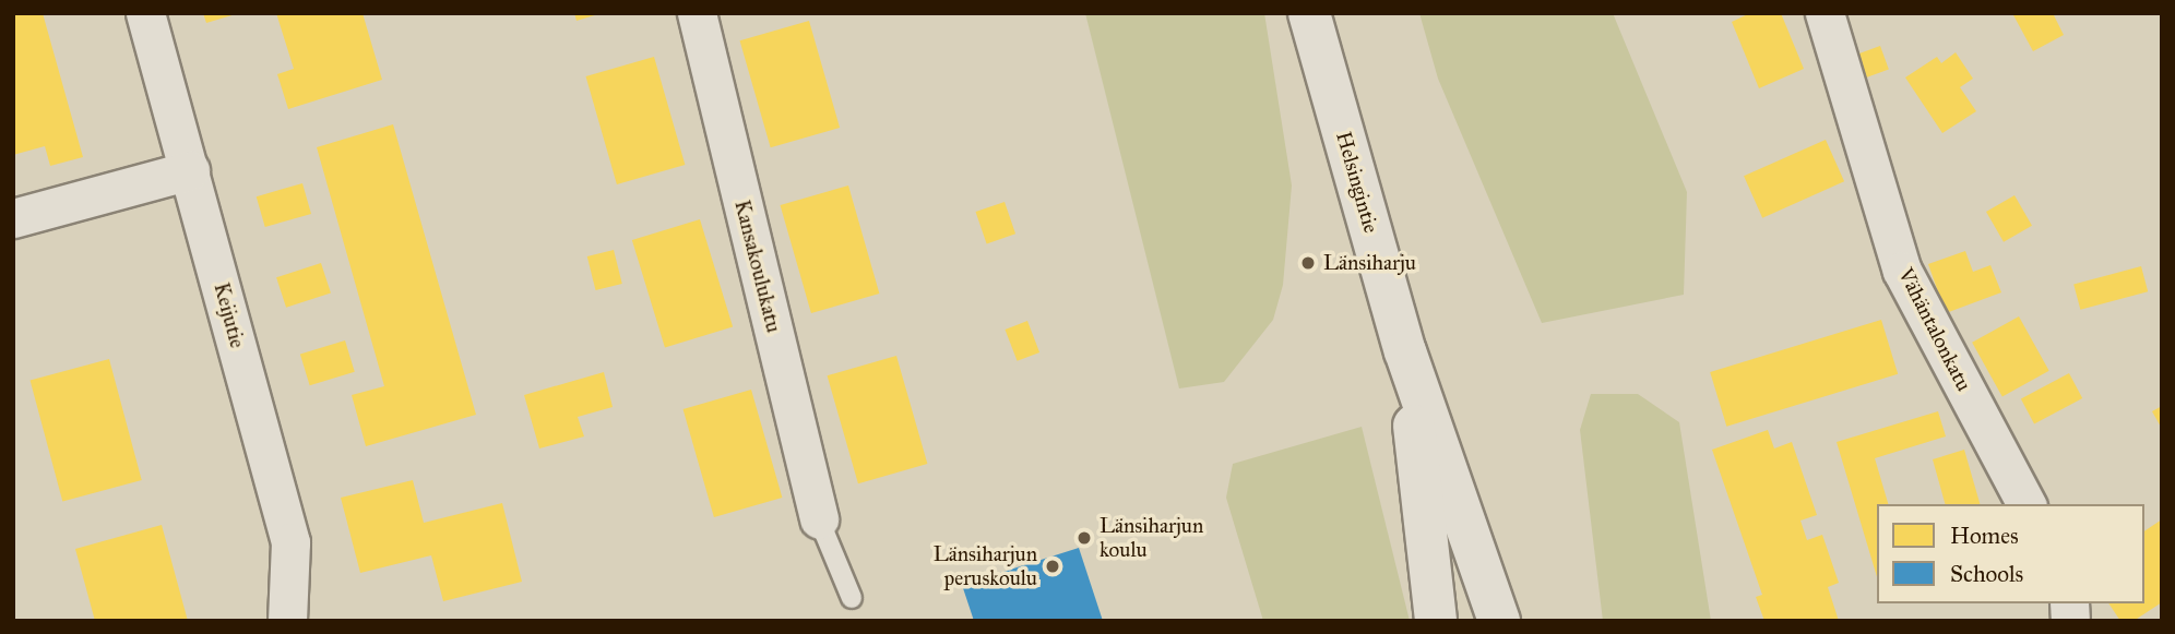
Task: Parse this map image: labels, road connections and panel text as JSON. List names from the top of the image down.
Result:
{
  "streets": {
    "main road": ["Helsingintie"],
    "street": ["Kansakoulukatu", "Keijutie", "Vähäntalonkatu"]
  },
  "places": ["Länsiharju", "Länsiharjun koulu", "Länsiharjun peruskoulu"],
  "legend": ["Homes", "Schools"]
}
